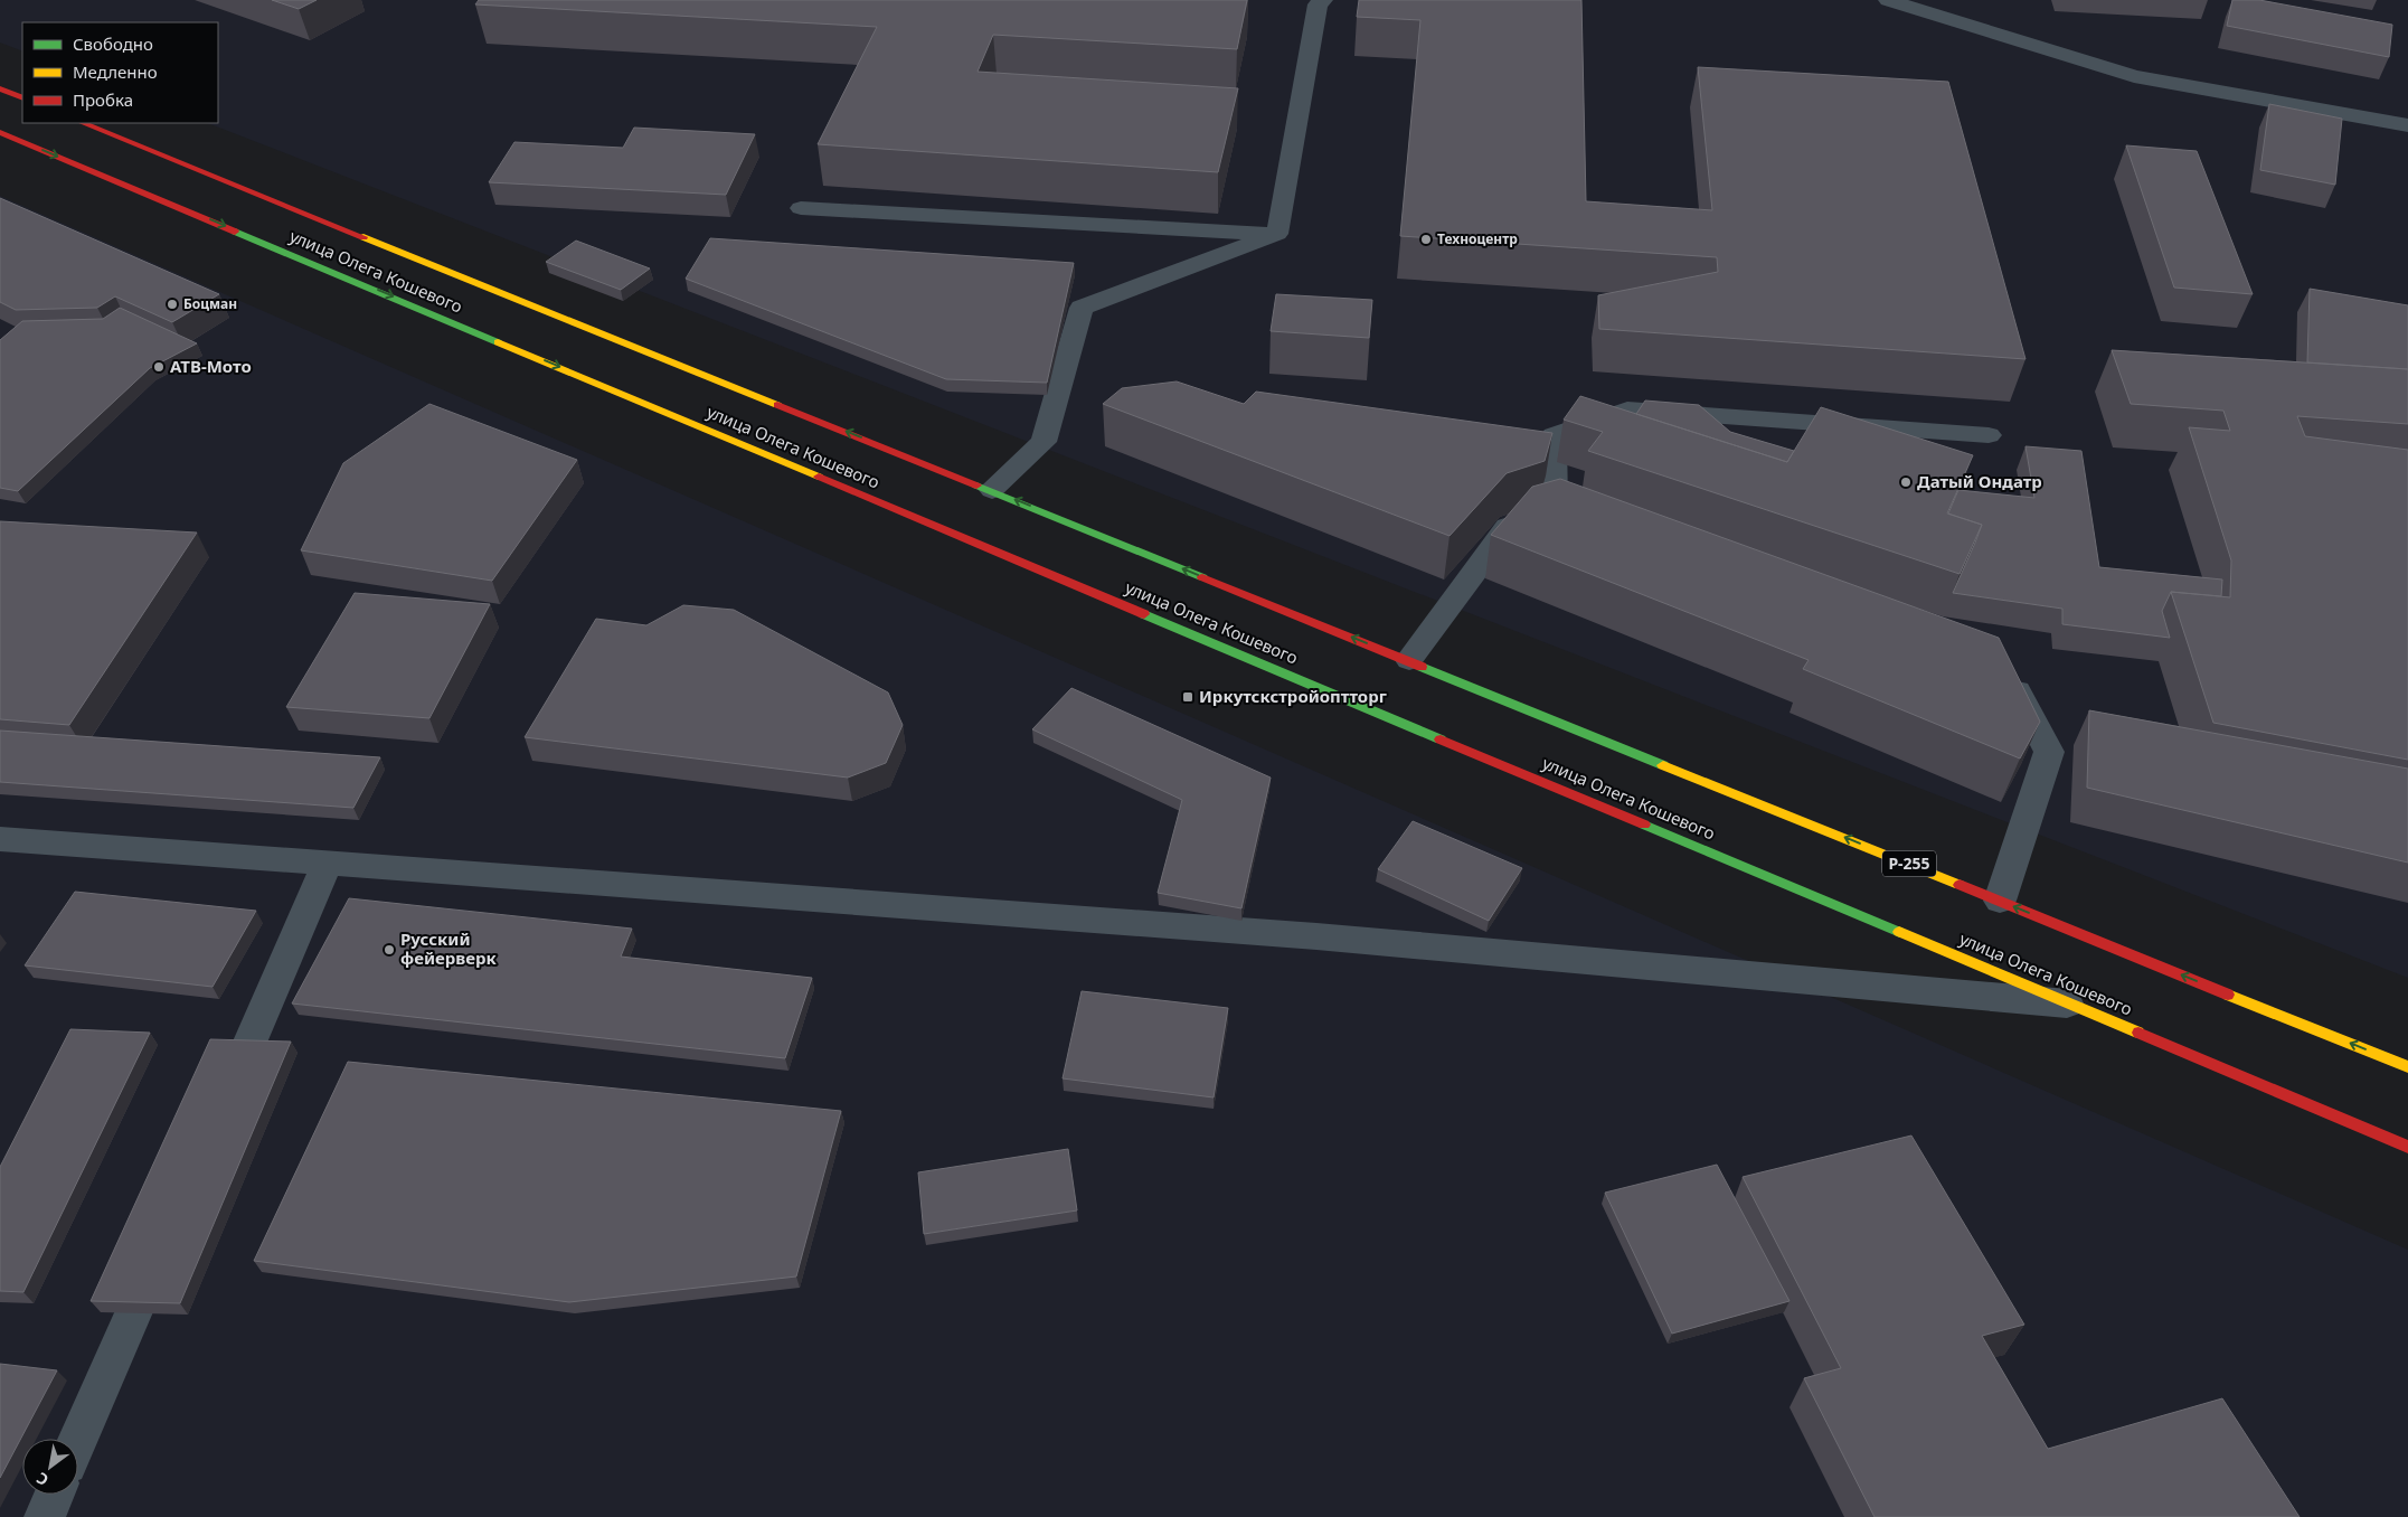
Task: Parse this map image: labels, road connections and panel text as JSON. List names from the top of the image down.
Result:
{
  "streets": {
    "main road": ["улица Олега Кошевого", "Р-255"]
  },
  "crossings": [
    ["улица Олега Кошевого", "Р-255"]
  ],
  "places": {
    "other": [
      "Техноцентр",
      "Боцман",
      "АТВ-Мото",
      "Датый Ондатр",
      "Русский фейерверк"
    ],
    "transit": ["Иркутскстройоптторг"]
  },
  "legend": ["Свободно", "Медленно", "Пробка"],
  "north": "bottom left"
}
